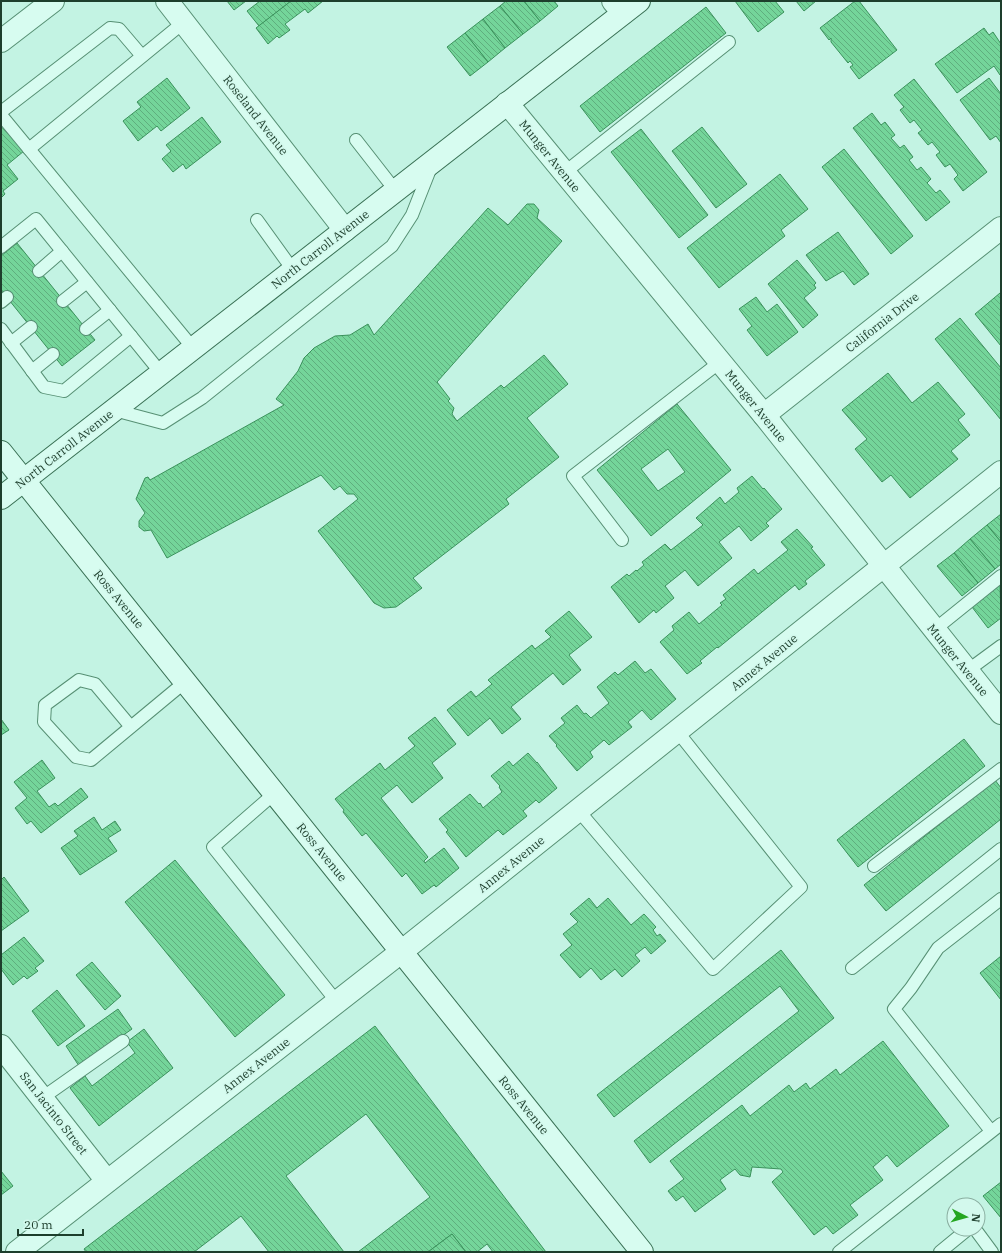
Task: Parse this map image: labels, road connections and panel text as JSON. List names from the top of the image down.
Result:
{
  "streets": {
    "street": [
      "Roseland Avenue",
      "Munger Avenue",
      "North Carroll Avenue",
      "California Drive",
      "Ross Avenue",
      "Annex Avenue",
      "San Jacinto Street"
    ]
  },
  "crossings": [
    ["Roseland Avenue", "North Carroll Avenue"],
    ["Munger Avenue", "North Carroll Avenue"],
    ["Munger Avenue", "California Drive"],
    ["Munger Avenue", "Annex Avenue"],
    ["North Carroll Avenue", "Ross Avenue"],
    ["Ross Avenue", "Annex Avenue"],
    ["Annex Avenue", "San Jacinto Street"]
  ],
  "scale_bar": "20 m",
  "north": "right"
}
